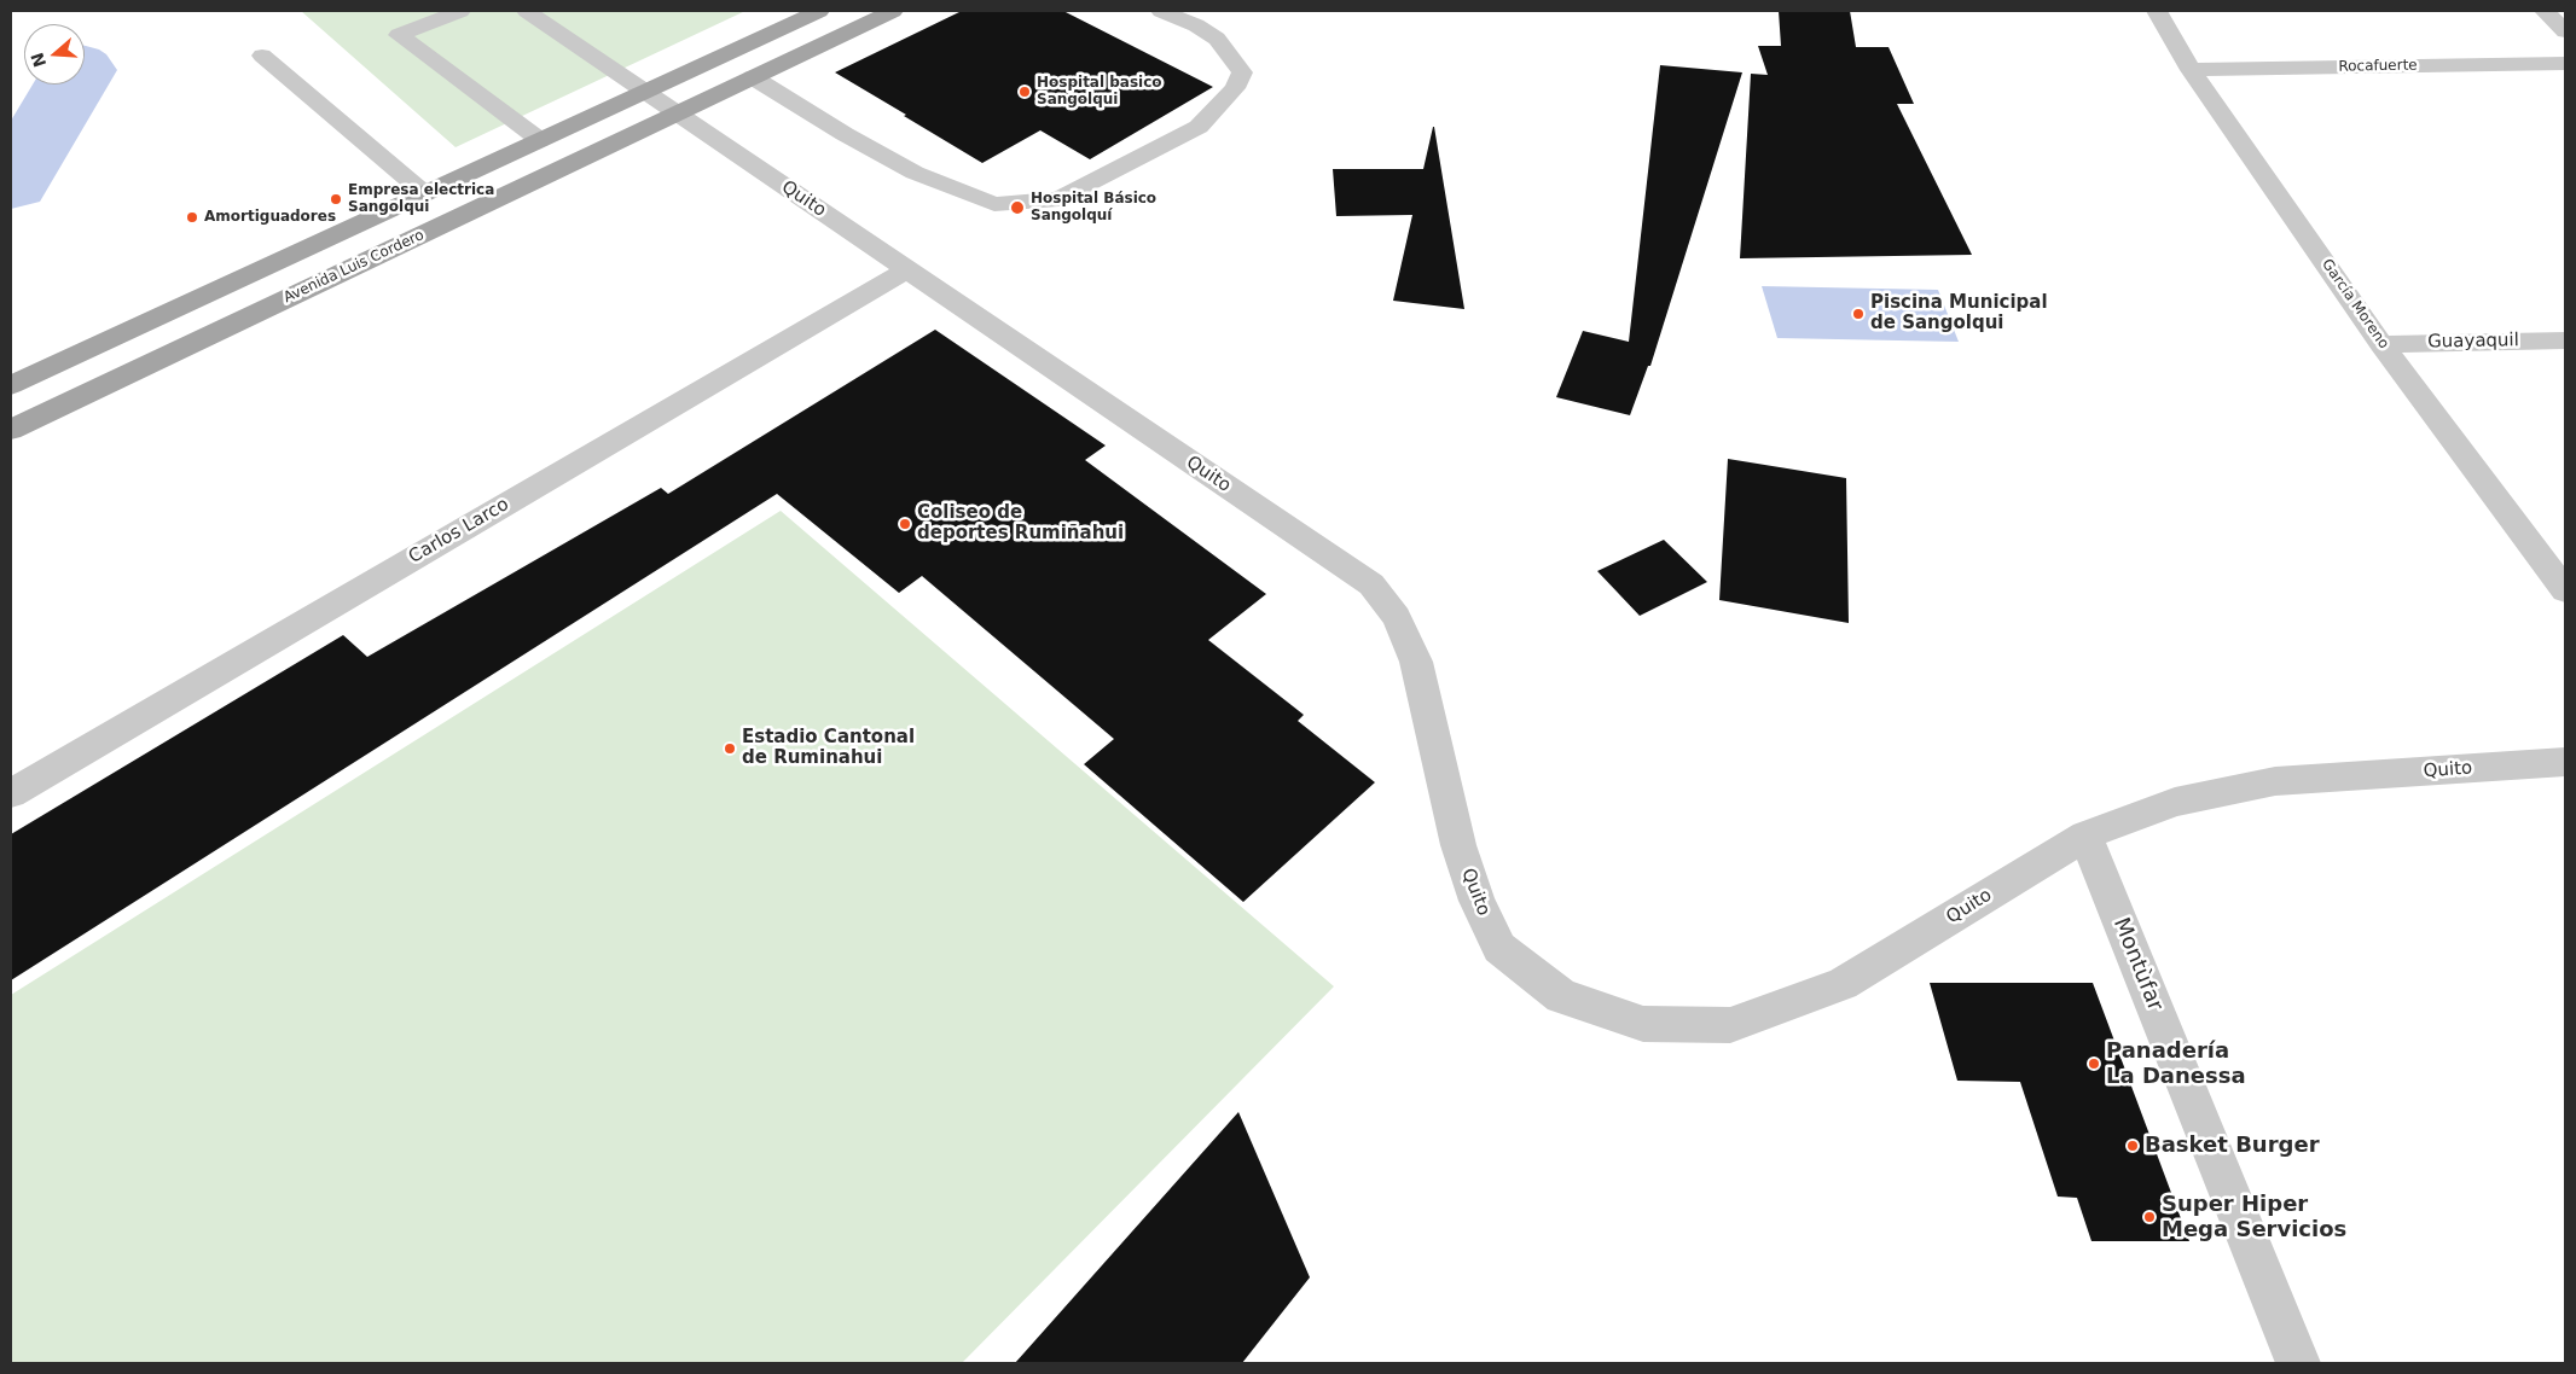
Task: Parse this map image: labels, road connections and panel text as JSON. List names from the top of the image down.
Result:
{
  "streets": {
    "main road": ["Avenida Luis Cordero"],
    "street": [
      "Rocafuerte",
      "Quito",
      "García Moreno",
      "Guayaquil",
      "Carlos Larco",
      "Montùfar"
    ]
  },
  "crossings": [
    ["Rocafuerte", "García Moreno"],
    ["Quito", "Avenida Luis Cordero"],
    ["Quito", "Carlos Larco"],
    ["Quito", "Montùfar"],
    ["García Moreno", "Guayaquil"]
  ],
  "places": [
    "Hospital basico Sangolqui",
    "Empresa electrica Sangolqui",
    "Hospital Básico Sangolquí",
    "Amortiguadores",
    "Piscina Municipal de Sangolqui",
    "Coliseo de deportes Rumiñahui",
    "Estadio Cantonal de Ruminahui",
    "Panadería La Danessa",
    "Basket Burger",
    "Super Hiper Mega Servicios"
  ],
  "north": "left"
}
